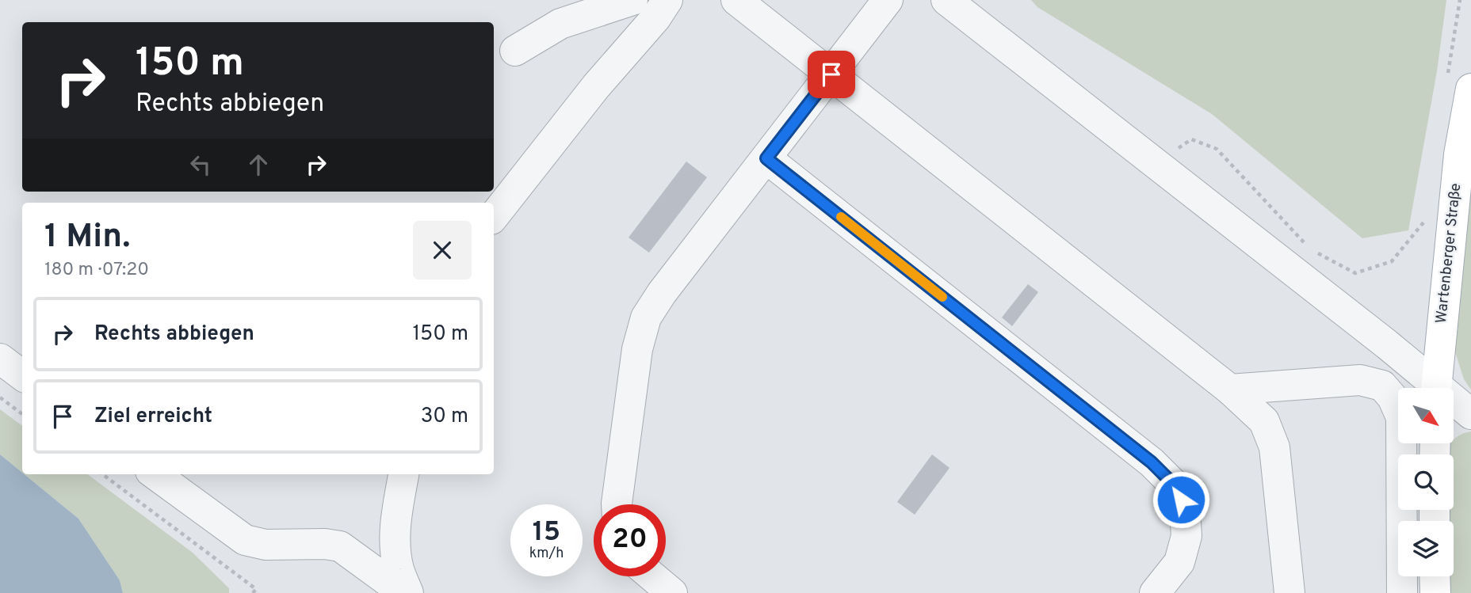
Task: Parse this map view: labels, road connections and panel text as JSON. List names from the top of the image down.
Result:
{
  "streets": {
    "main road": ["Wartenberger Straße"]
  },
  "north": "bottom right",
  "page": {
    "turn": ["150 m", "Rechts abbiegen"],
    "heading": ["1 Min.", "180 m · 07:20"],
    "list": [
      {
        "name": "Rechts abbiegen",
        "value": "150 m"
      },
      {
        "name": "Ziel erreicht",
        "value": "30 m"
      }
    ],
    "speed": "15 km/h",
    "limit": "20"
  }
}
